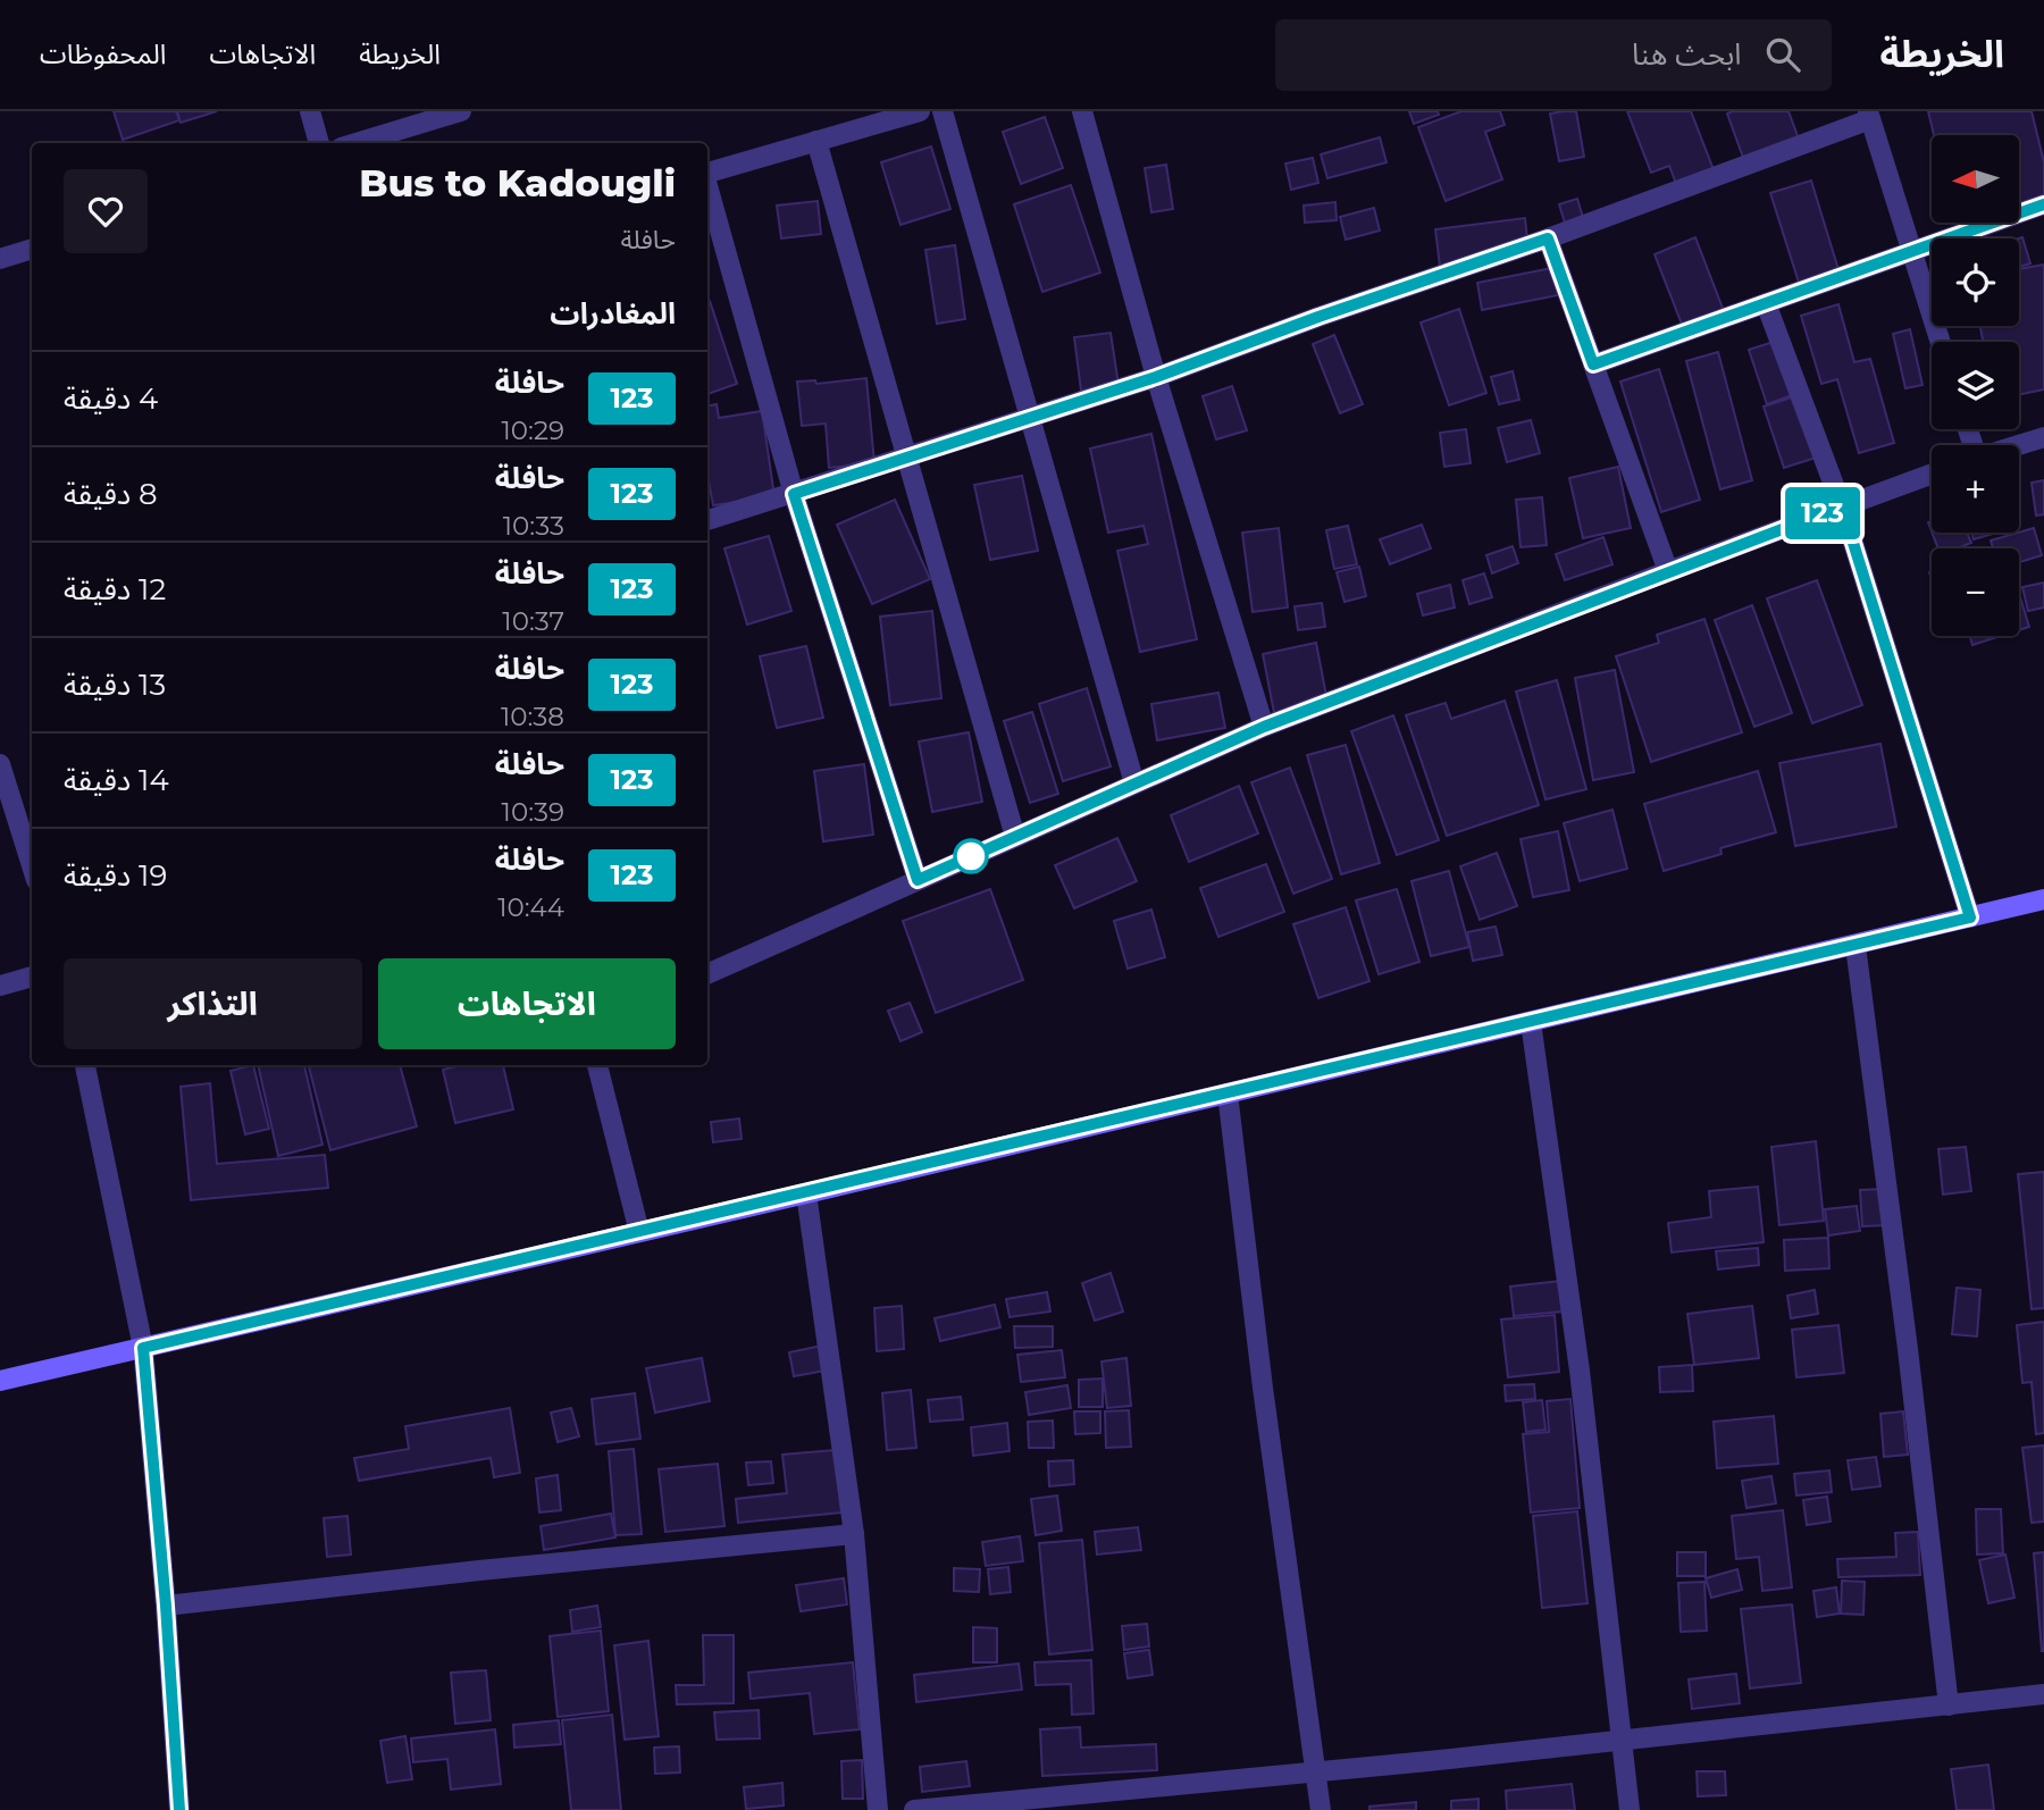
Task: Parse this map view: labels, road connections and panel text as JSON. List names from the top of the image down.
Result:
{
  "lines": ["bus line 123"],
  "north": "left",
  "page": {
    "header": "الخريطة",
    "search": "ابحث هنا",
    "nav": ["الخريطة", "الاتجاهات", "المحفوظات"],
    "on_map": "123",
    "map_buttons": ["+", "−"],
    "heading": [
      ["Bus to Kadougli", "حافلة"],
      "المغادرات"
    ],
    "list": [
      {
        "mark": "123",
        "name": "حافلة",
        "note": "10:29",
        "value": "4 دقيقة"
      },
      {
        "mark": "123",
        "name": "حافلة",
        "note": "10:33",
        "value": "8 دقيقة"
      },
      {
        "mark": "123",
        "name": "حافلة",
        "note": "10:37",
        "value": "12 دقيقة"
      },
      {
        "mark": "123",
        "name": "حافلة",
        "note": "10:38",
        "value": "13 دقيقة"
      },
      {
        "mark": "123",
        "name": "حافلة",
        "note": "10:39",
        "value": "14 دقيقة"
      },
      {
        "mark": "123",
        "name": "حافلة",
        "note": "10:44",
        "value": "19 دقيقة"
      }
    ],
    "buttons": ["الاتجاهات", "التذاكر"]
  }
}
